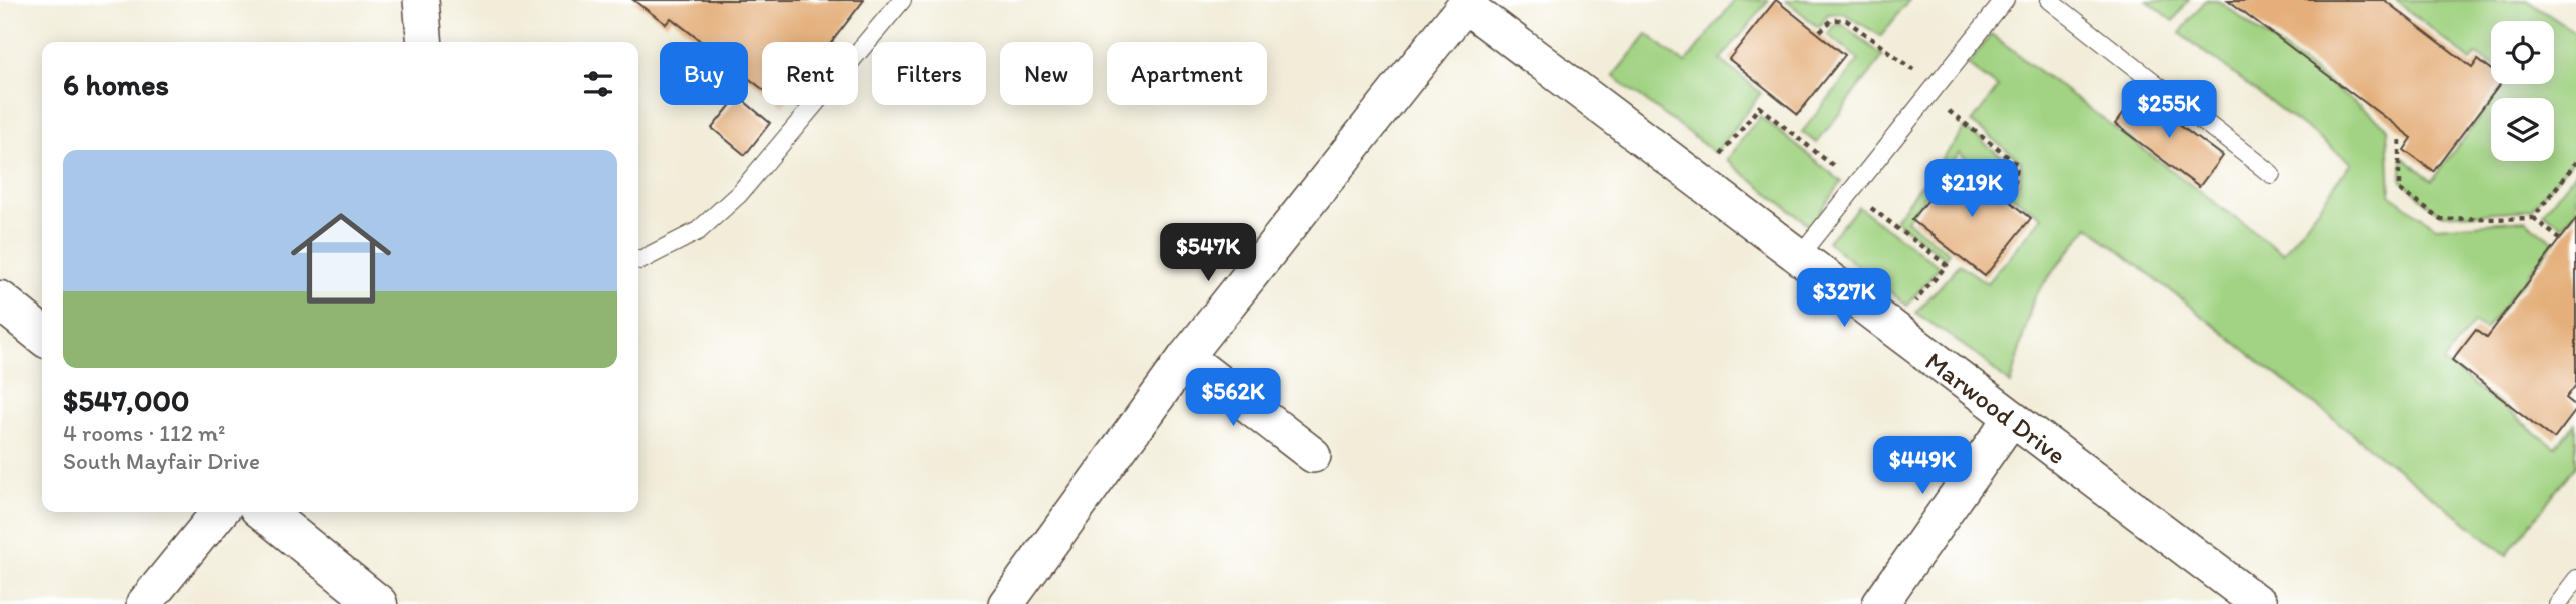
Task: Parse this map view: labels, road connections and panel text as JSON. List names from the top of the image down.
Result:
{
  "streets": {
    "street": ["Marwood Drive"]
  },
  "page": {
    "chip": [
      "Buy",
      "Rent",
      "Filters",
      "New",
      "Apartment"
    ],
    "heading": "6 homes",
    "price": [
      "$255K",
      "$219K",
      "$547K",
      "$327K",
      "$562K",
      "$449K"
    ],
    "list": [
      {
        "name": "$547,000",
        "note": "4 rooms · 112 m² · South Mayfair Drive"
      }
    ]
  }
}
